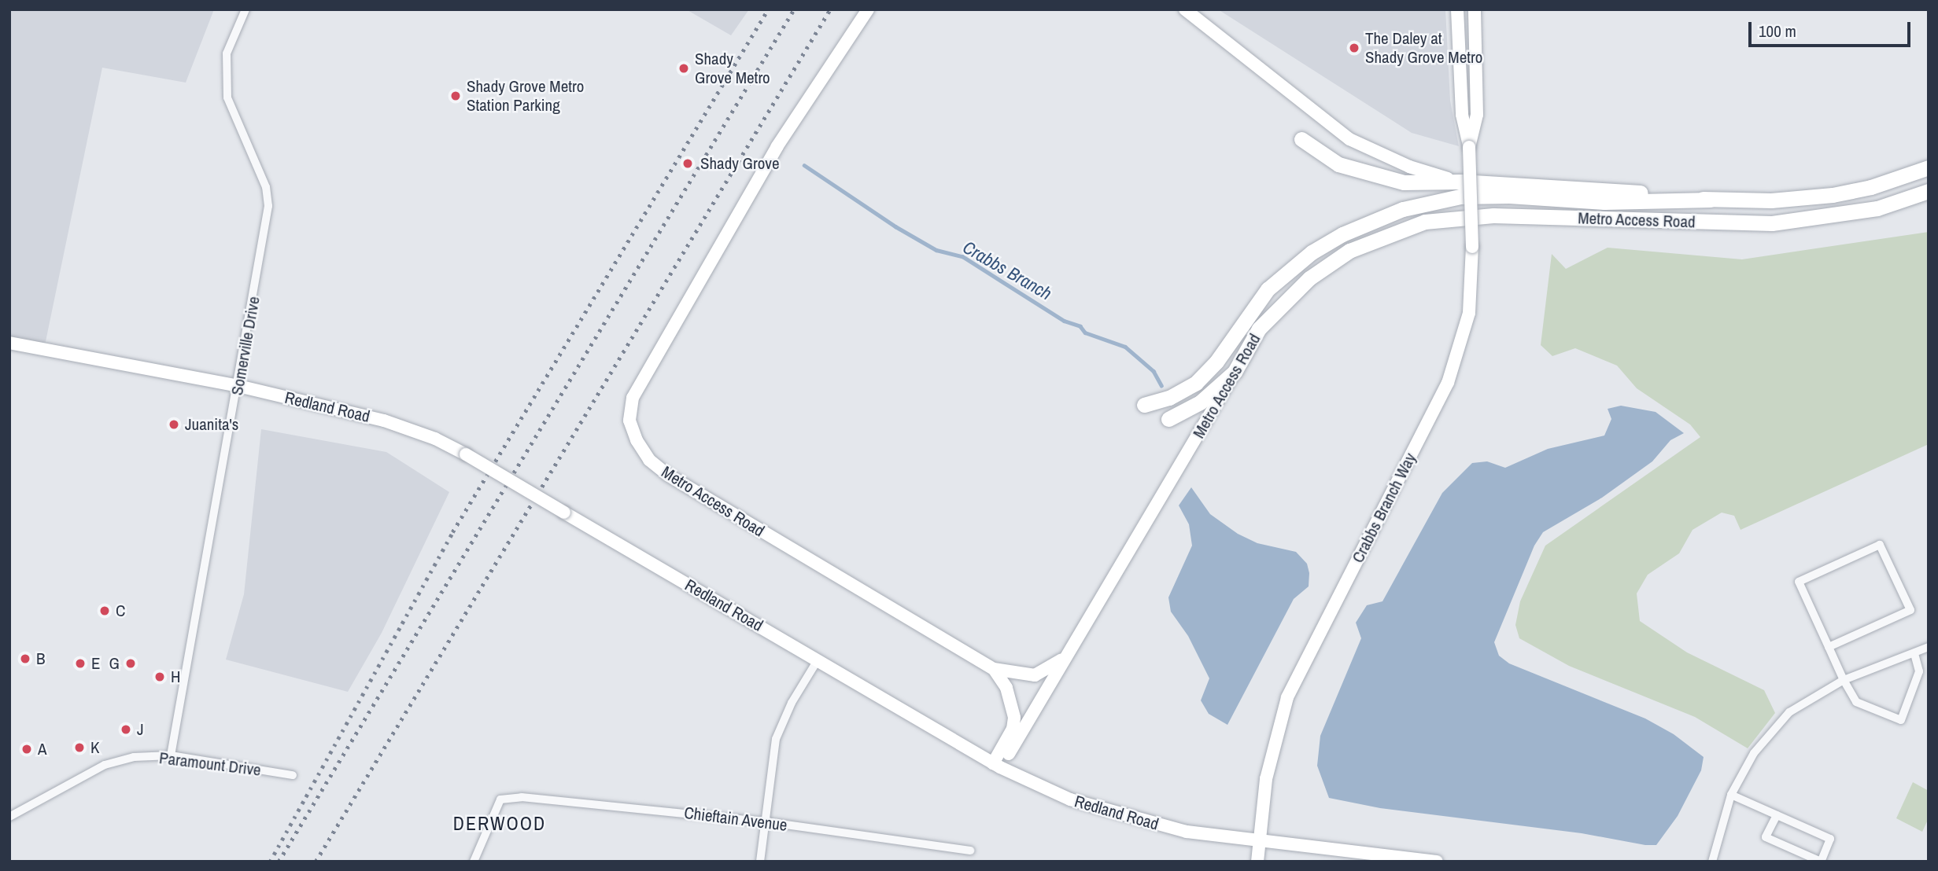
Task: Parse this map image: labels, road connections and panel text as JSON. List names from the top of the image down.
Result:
{
  "streets": {
    "highway": ["Metro Access Road"],
    "main road": ["Redland Road", "Crabbs Branch Way"],
    "street": ["Somerville Drive", "Paramount Drive", "Chieftain Avenue"]
  },
  "crossings": [
    ["Metro Access Road", "Redland Road"],
    ["Somerville Drive", "Redland Road"],
    ["Somerville Drive", "Paramount Drive"],
    ["Redland Road", "Crabbs Branch Way"]
  ],
  "districts": ["DERWOOD"],
  "water": ["Crabbs Branch"],
  "places": [
    "The Daley at Shady Grove Metro",
    "Shady Grove Metro",
    "Shady Grove Metro Station Parking",
    "Shady Grove",
    "Juanita's",
    "C",
    "B",
    "E",
    "G",
    "H",
    "J",
    "K",
    "A"
  ],
  "scale_bar": "100 m"
}
